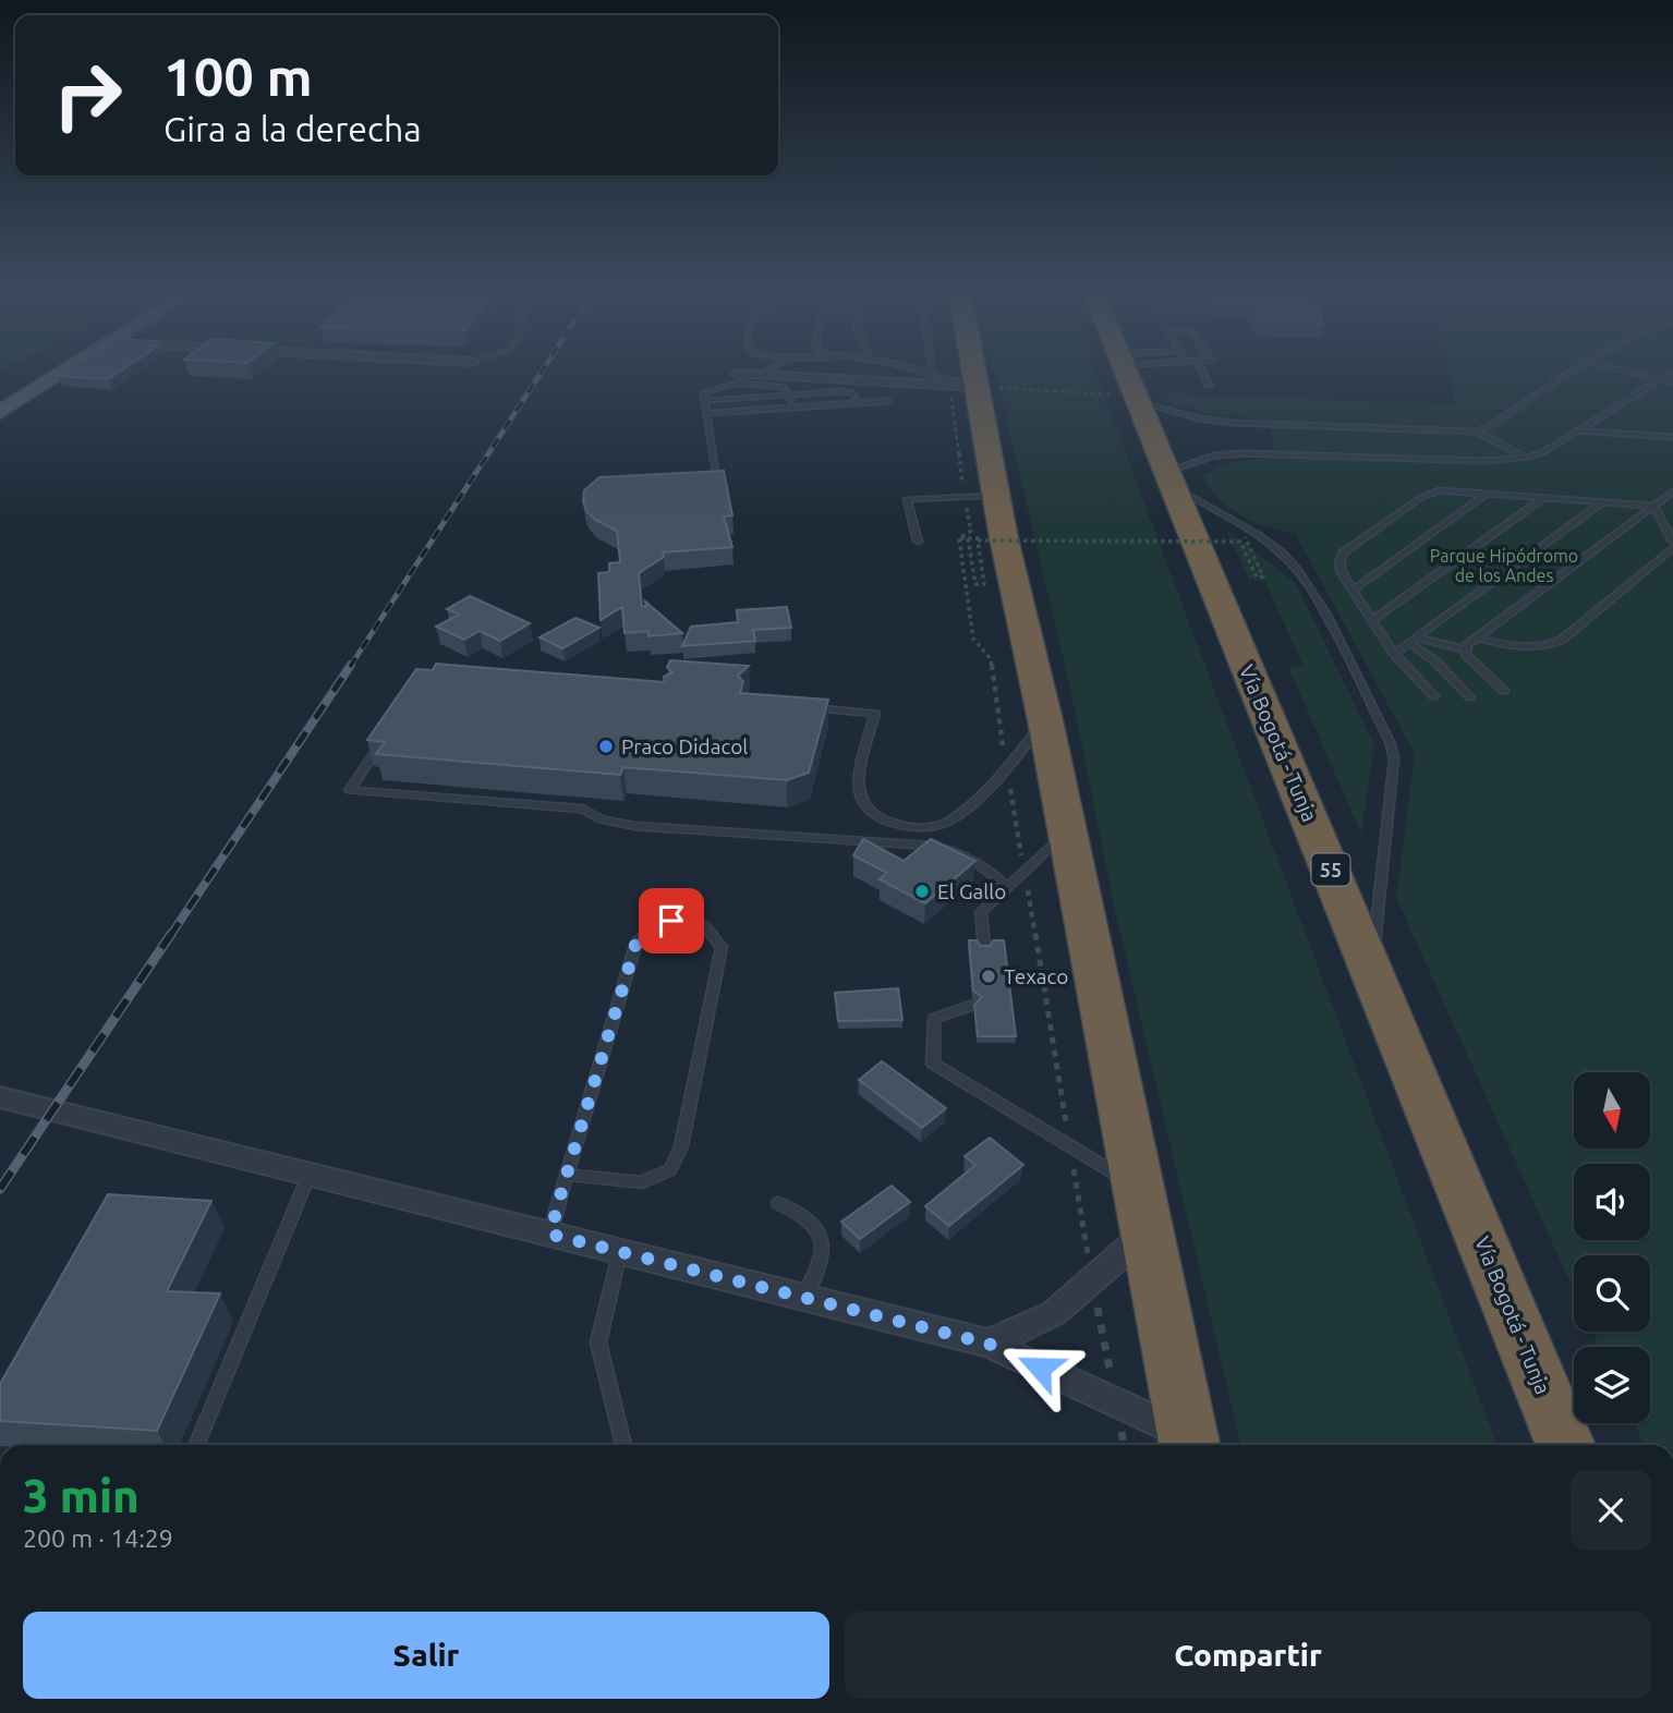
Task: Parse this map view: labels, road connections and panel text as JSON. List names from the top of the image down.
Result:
{
  "streets": {
    "highway": ["Vía Bogotá - Tunja", "55"]
  },
  "parks": ["Parque Hipódromo de los Andes"],
  "places": ["Praco Didacol", "El Gallo", "Texaco"],
  "north": "bottom",
  "page": {
    "turn": ["100 m", "Gira a la derecha"],
    "heading": ["3 min", "200 m · 14:29"],
    "buttons": ["Salir", "Compartir"]
  }
}
